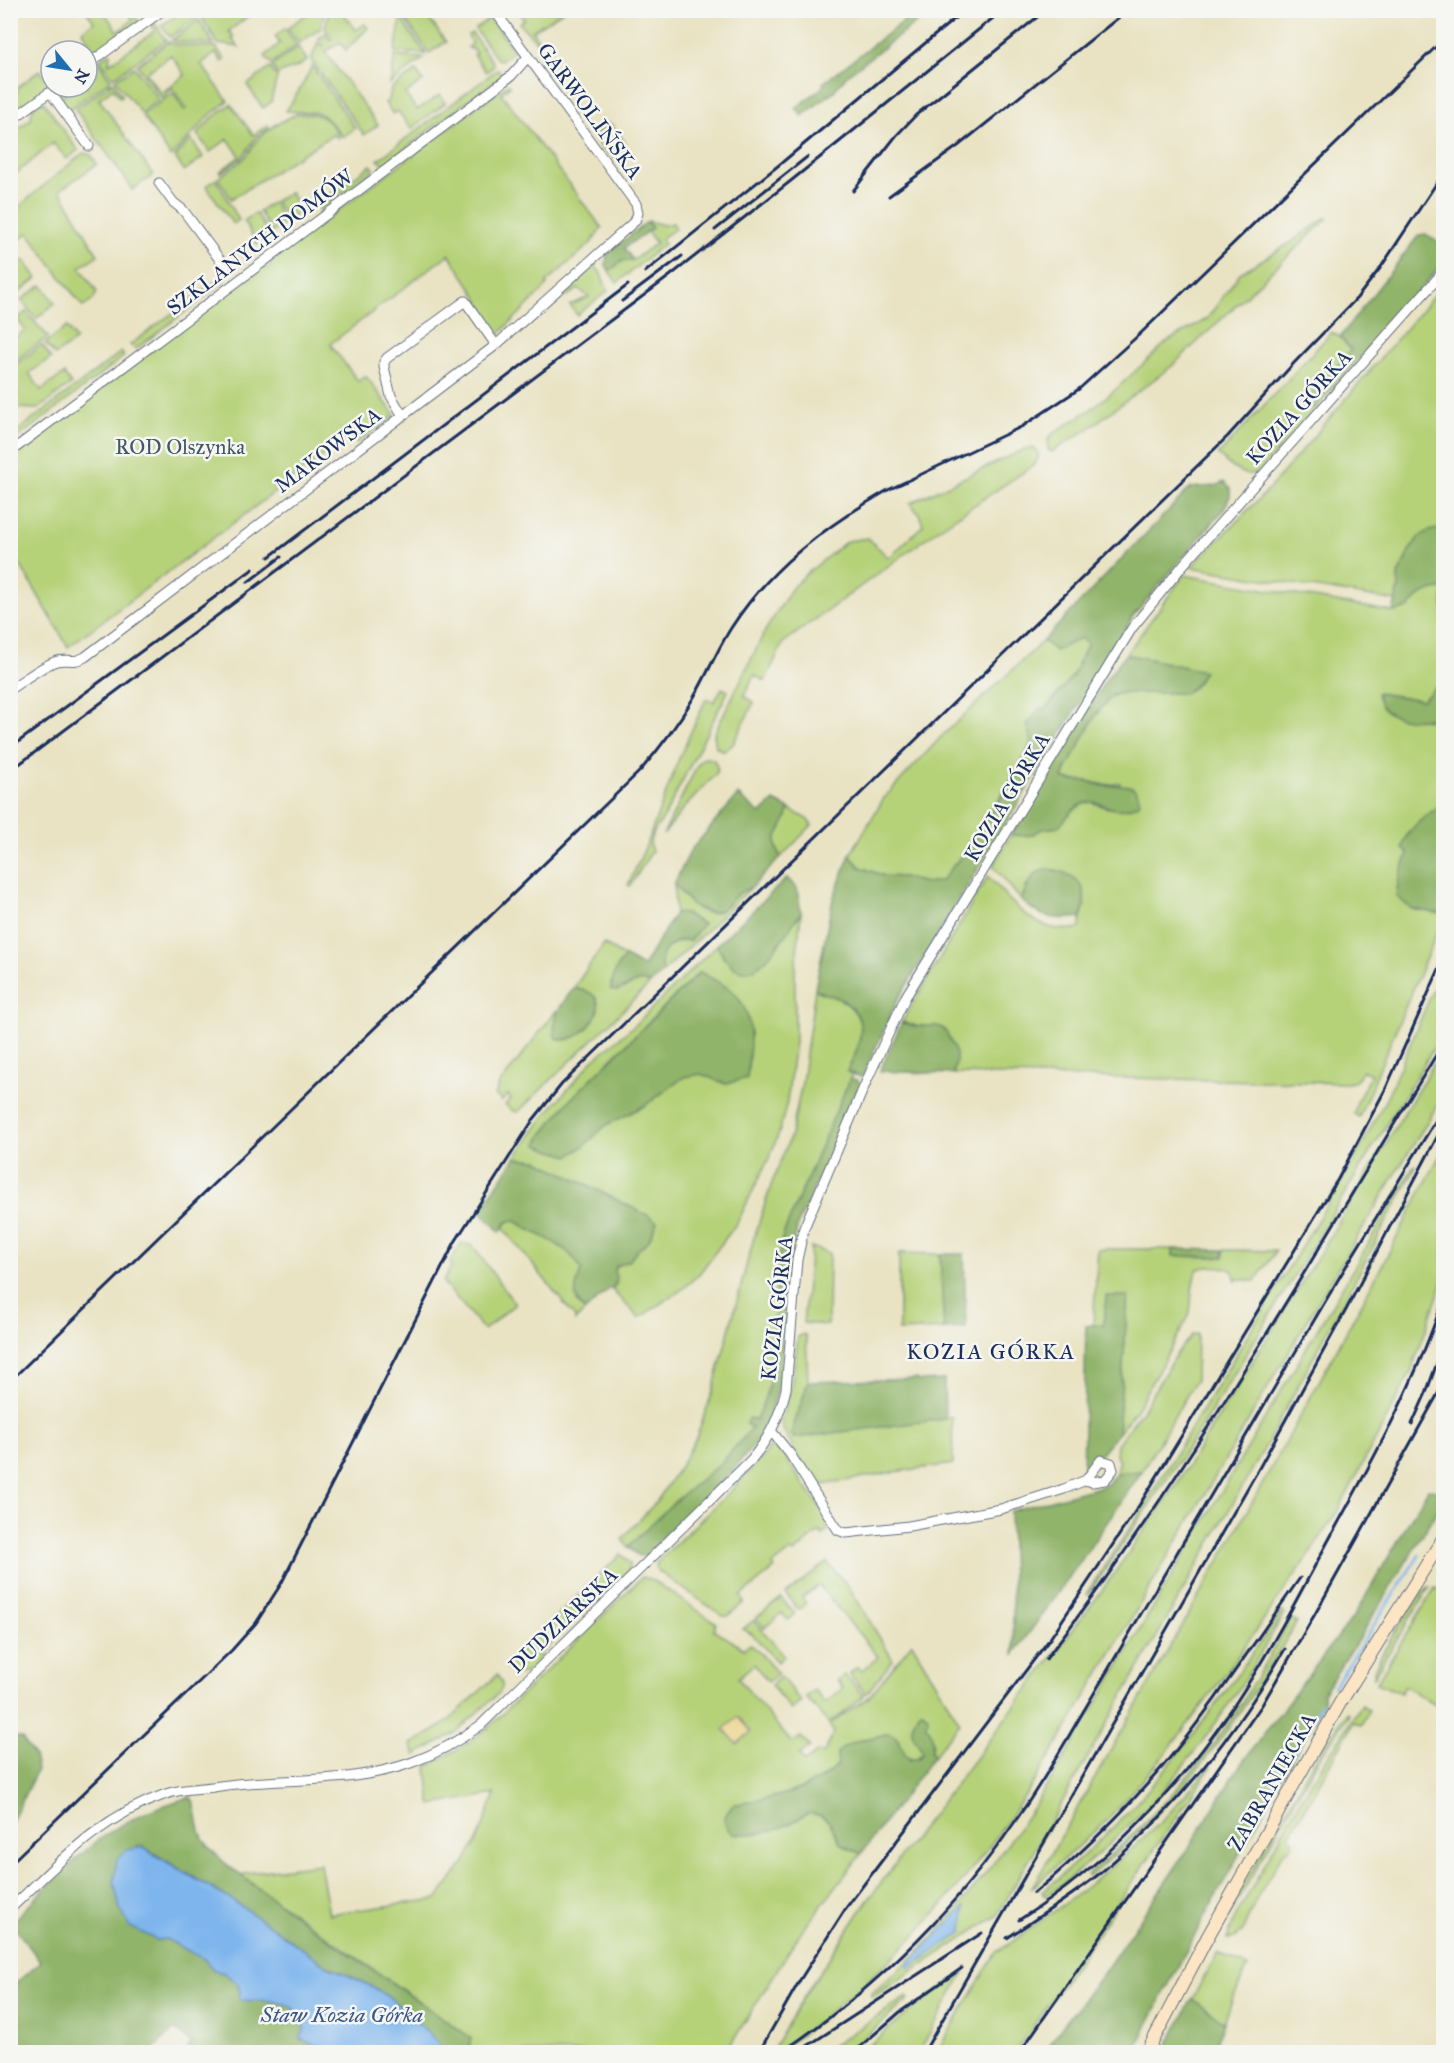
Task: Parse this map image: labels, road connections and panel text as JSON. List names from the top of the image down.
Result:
{
  "streets": {
    "main road": ["ZABRANIECKA"],
    "street": [
      "GARWOLIŃSKA",
      "SZKLANYCH DOMÓW",
      "KOZIA GÓRKA",
      "MAKOWSKA",
      "DUDZIARSKA"
    ]
  },
  "crossings": [
    ["GARWOLIŃSKA", "SZKLANYCH DOMÓW"],
    ["GARWOLIŃSKA", "MAKOWSKA"],
    ["KOZIA GÓRKA", "DUDZIARSKA"]
  ],
  "districts": ["KOZIA GÓRKA"],
  "water": ["Staw Kozia Górka"],
  "parks": ["ROD Olszynka"],
  "north": "bottom right"
}
